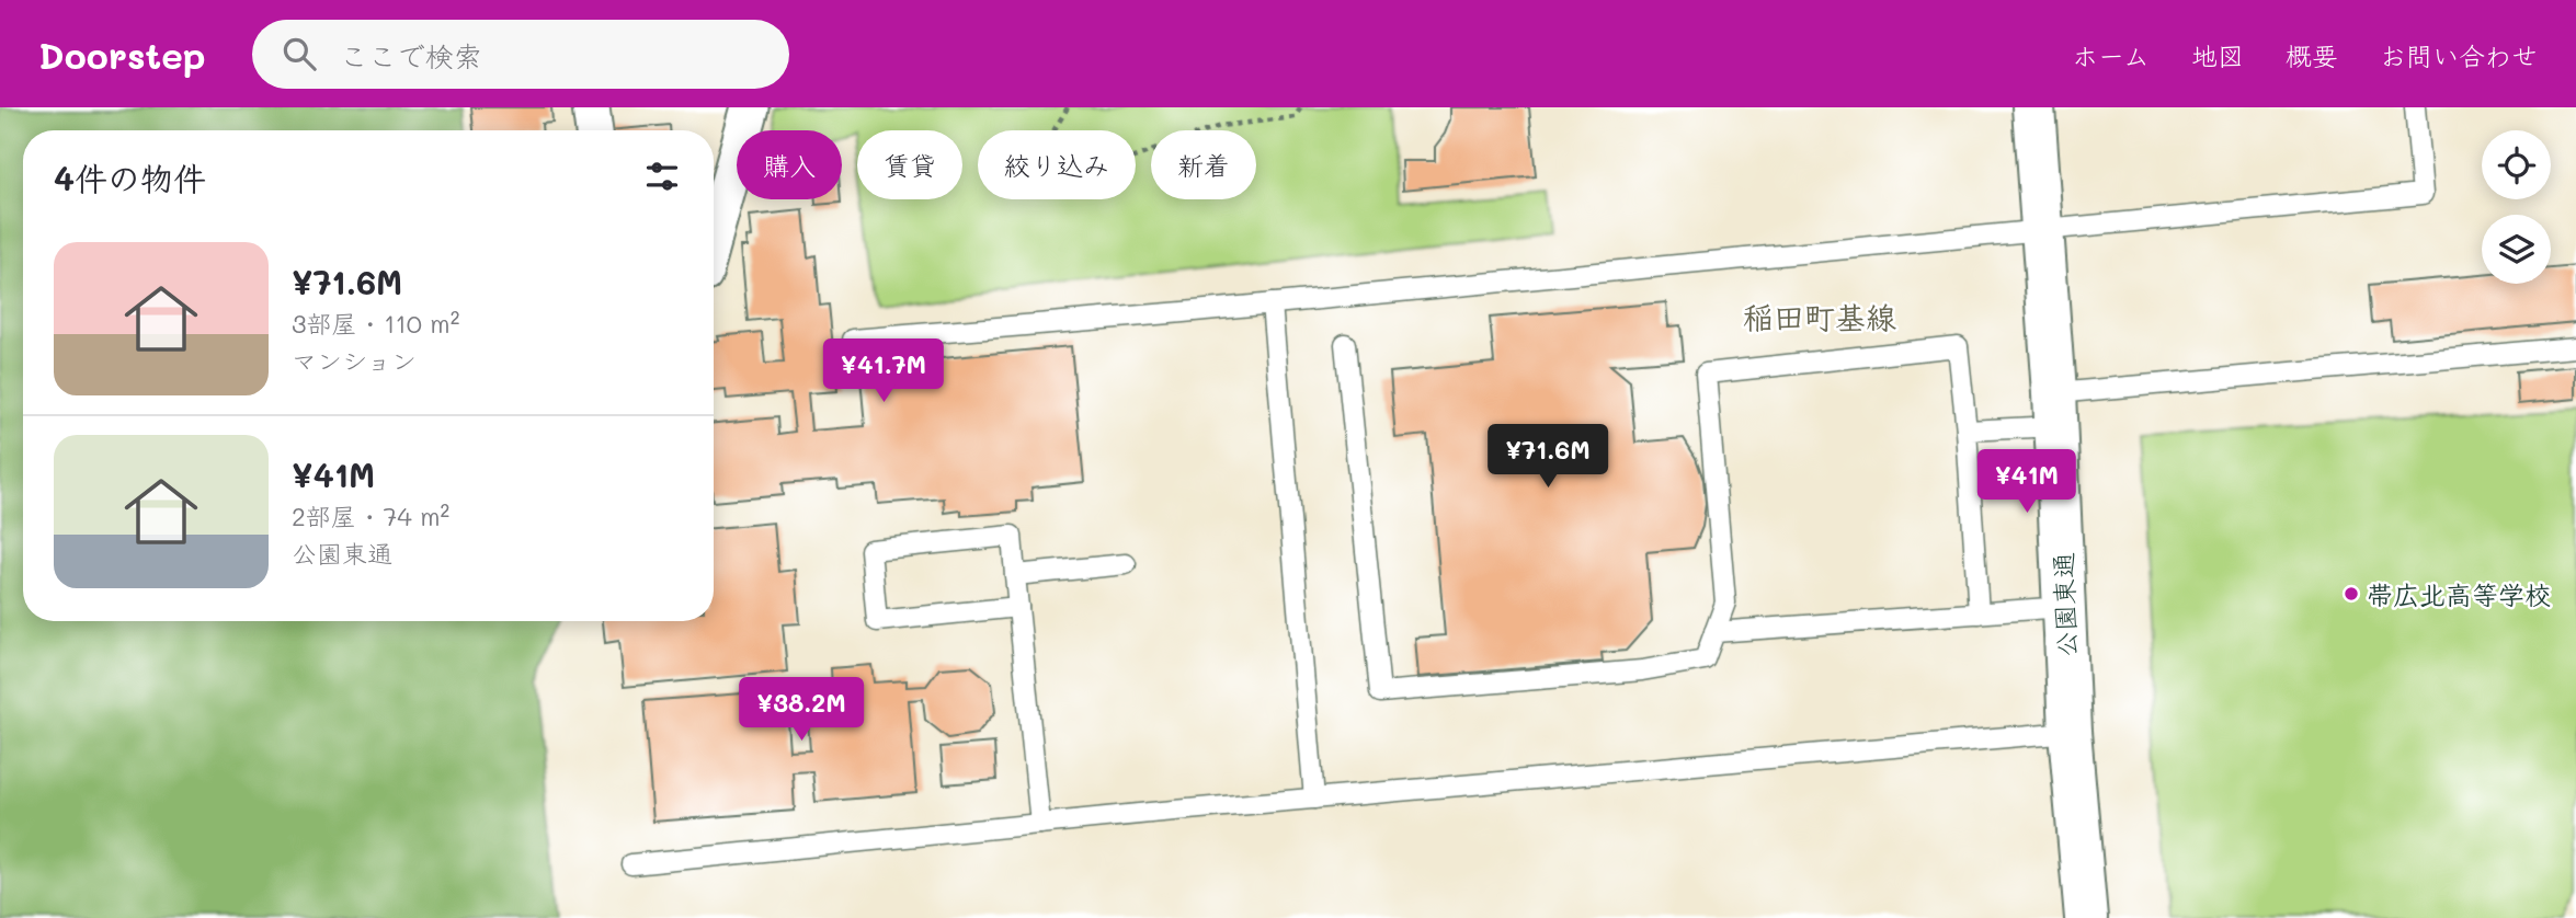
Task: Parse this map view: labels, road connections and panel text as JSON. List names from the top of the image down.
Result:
{
  "streets": {
    "street": ["公園東通"]
  },
  "districts": ["稲田町基線"],
  "places": ["帯広北高等学校"],
  "page": {
    "header": "Doorstep",
    "search": "ここで検索",
    "nav": [
      "ホーム",
      "地図",
      "概要",
      "お問い合わせ"
    ],
    "chip": [
      "購入",
      "賃貸",
      "絞り込み",
      "新着"
    ],
    "heading": "4件の物件",
    "list": [
      {
        "name": "¥71.6M",
        "note": "3部屋 · 110 m² · マンション"
      },
      {
        "name": "¥41M",
        "note": "2部屋 · 74 m² · 公園東通"
      }
    ],
    "price": [
      "¥41.7M",
      "¥71.6M",
      "¥41M",
      "¥38.2M"
    ]
  }
}
